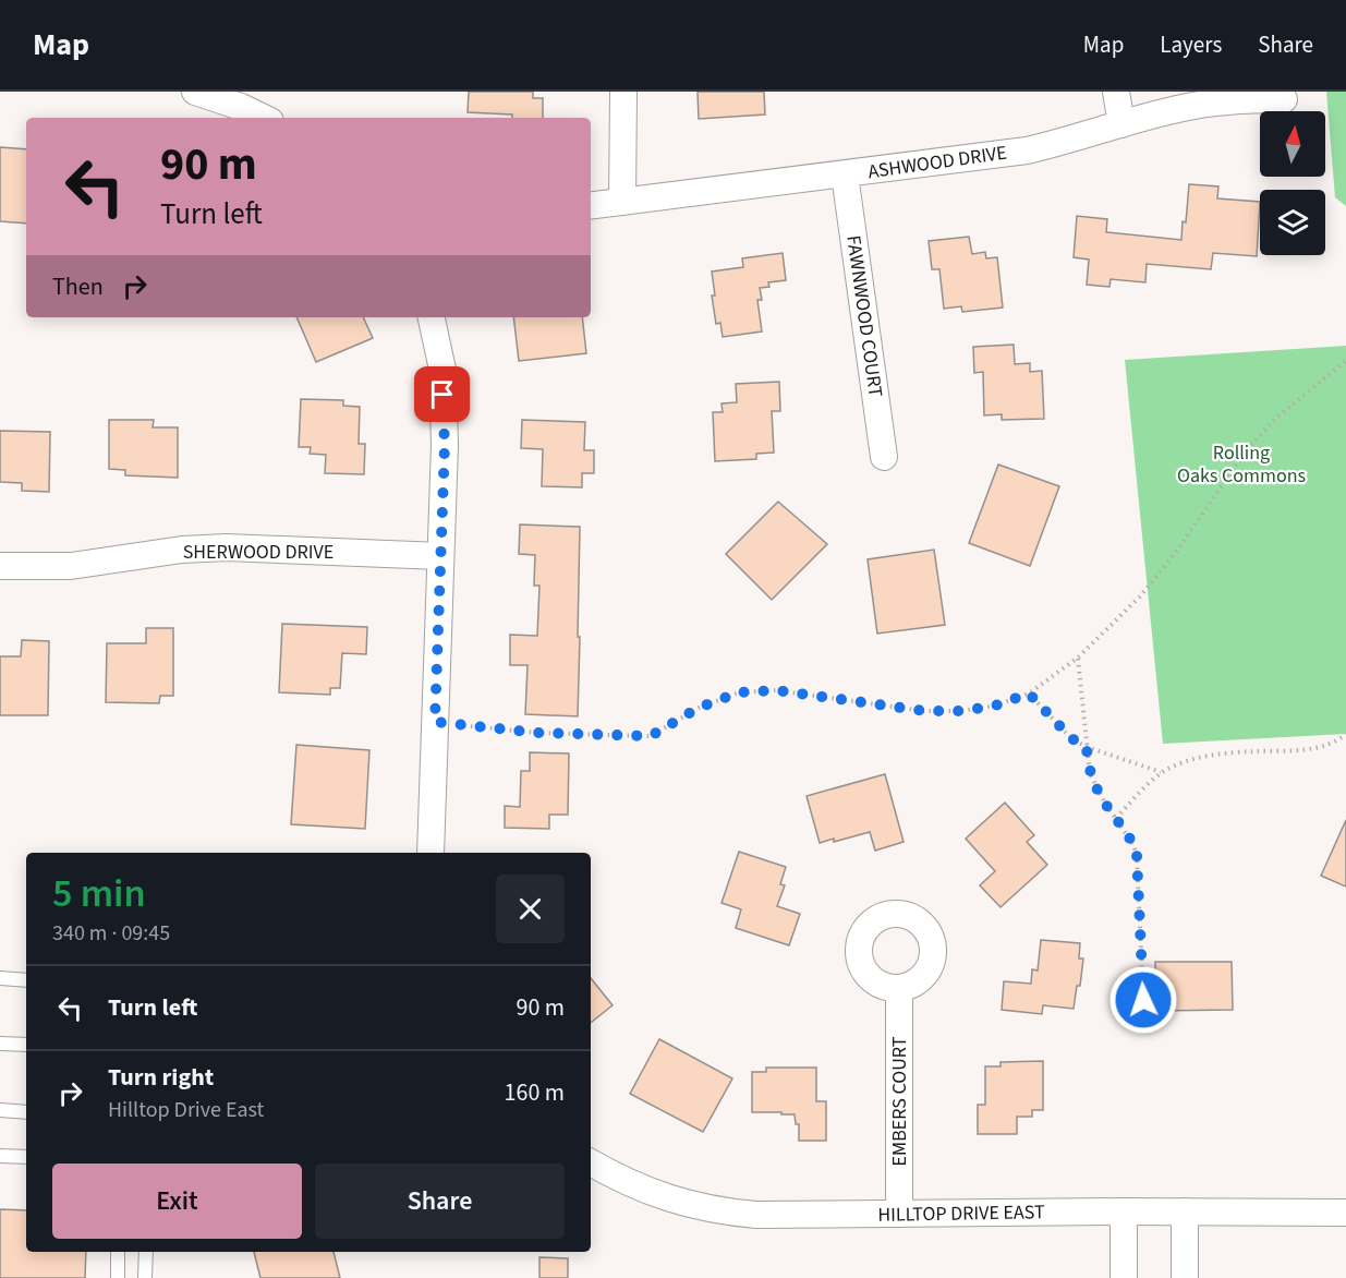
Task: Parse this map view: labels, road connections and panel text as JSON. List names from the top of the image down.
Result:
{
  "streets": {
    "street": [
      "ASHWOOD DRIVE",
      "FAWNWOOD COURT",
      "SHERWOOD DRIVE",
      "EMBERS COURT",
      "HILLTOP DRIVE EAST"
    ]
  },
  "crossings": [
    ["ASHWOOD DRIVE", "FAWNWOOD COURT"],
    ["EMBERS COURT", "HILLTOP DRIVE EAST"]
  ],
  "parks": ["Rolling Oaks Commons"],
  "north": "top",
  "page": {
    "header": "Map",
    "nav": ["Map", "Layers", "Share"],
    "turn": ["90 m", "Turn left"],
    "then": "Then",
    "heading": ["5 min", "340 m · 09:45"],
    "list": [
      {
        "name": "Turn left",
        "value": "90 m"
      },
      {
        "name": "Turn right",
        "note": "Hilltop Drive East",
        "value": "160 m"
      }
    ],
    "buttons": ["Exit", "Share"]
  }
}
